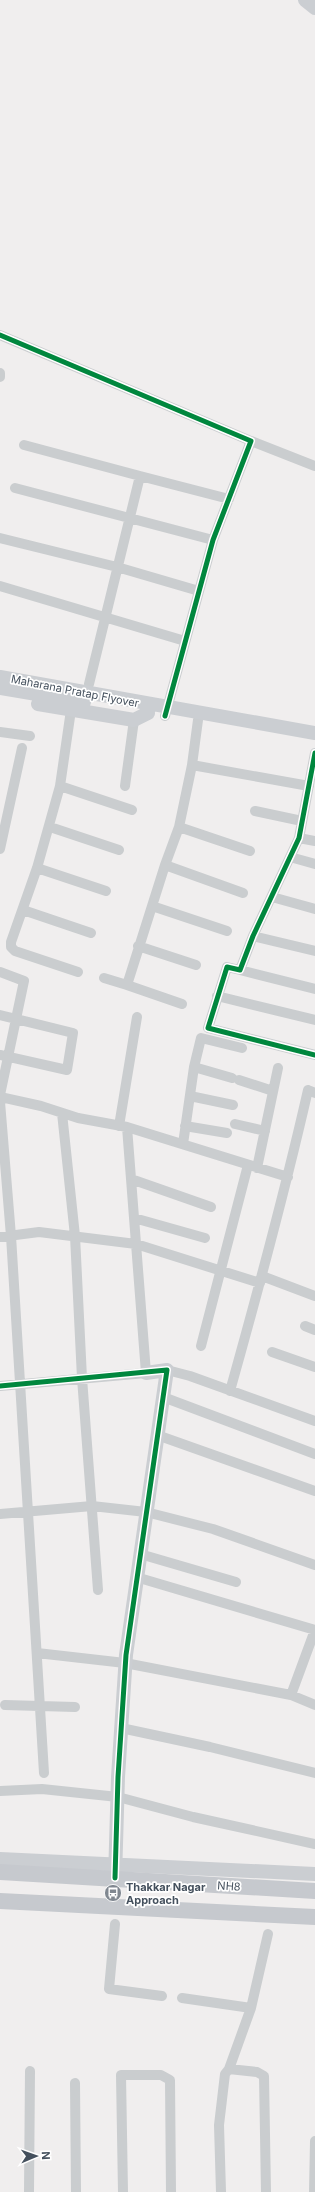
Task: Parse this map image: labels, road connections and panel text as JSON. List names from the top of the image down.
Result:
{
  "streets": {
    "main road": ["NH8"],
    "street": ["Maharana Pratap Flyover"]
  },
  "places": {
    "bus stop": ["Thakkar Nagar Approach"]
  },
  "north": "right"
}
